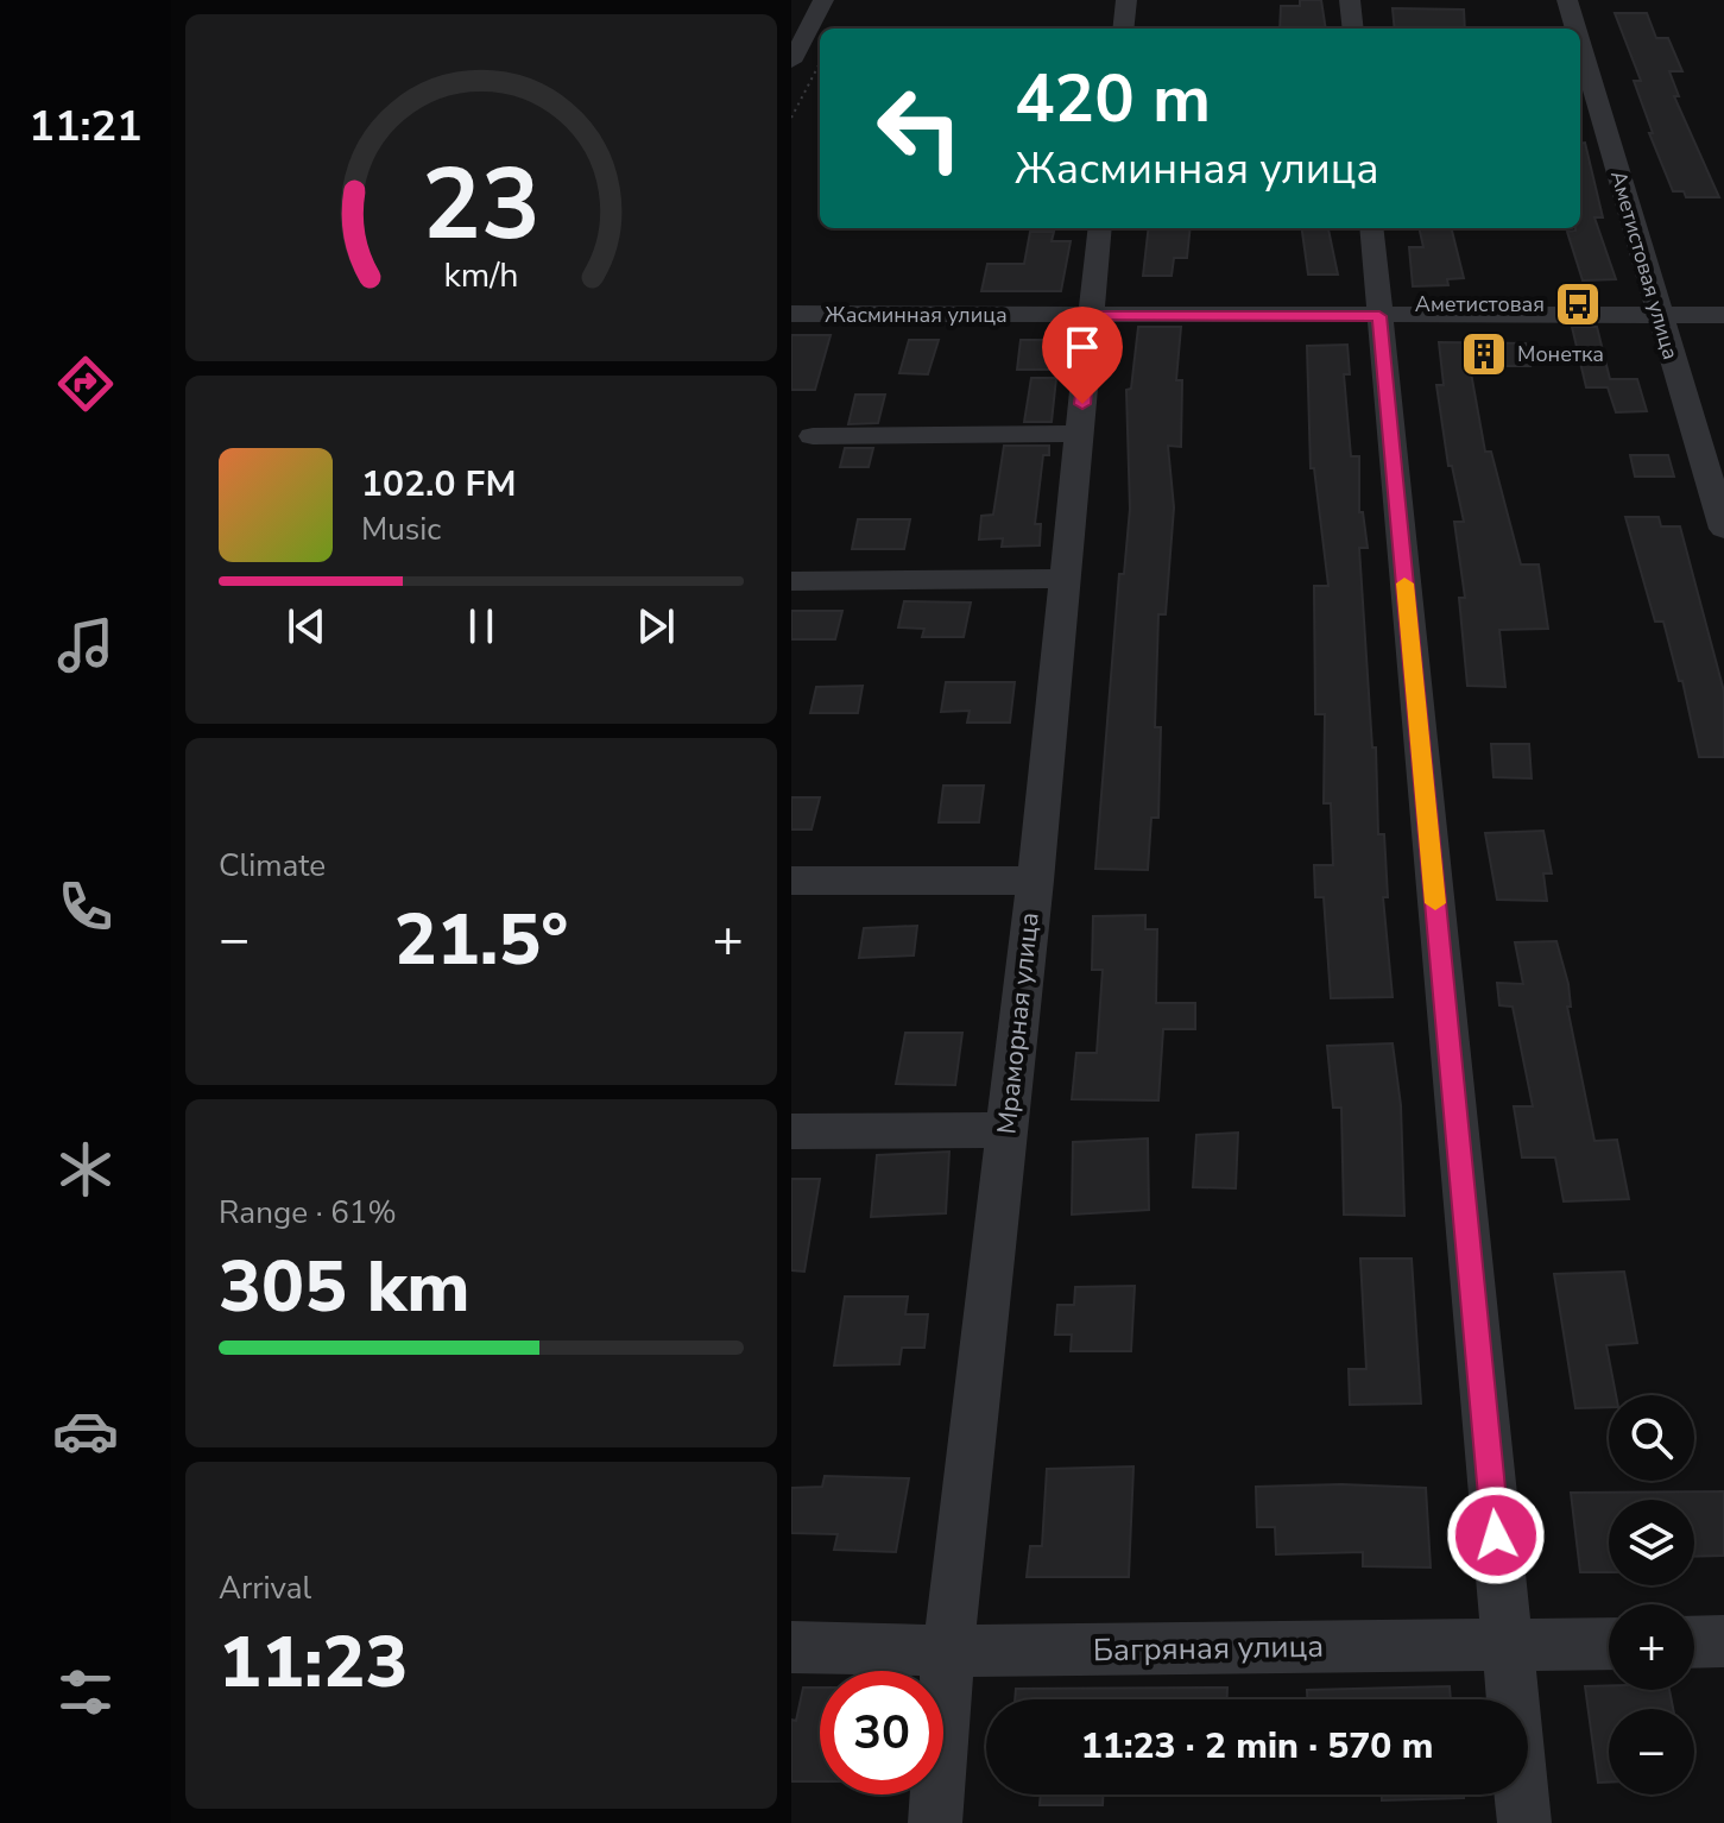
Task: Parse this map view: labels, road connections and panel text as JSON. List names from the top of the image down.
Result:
{
  "streets": {
    "street": [
      "Аметистовая улица",
      "Жасминная улица",
      "Мраморная улица",
      "Багряная улица"
    ]
  },
  "crossings": [
    ["Аметистовая улица", "Жасминная улица"],
    ["Жасминная улица", "Мраморная улица"],
    ["Мраморная улица", "Багряная улица"]
  ],
  "places": {
    "bus stop": ["Аметистовая"],
    "building": ["Монетка"]
  },
  "page": {
    "tabs": "11:21",
    "turn": ["420 m", "Жасминная улица"],
    "song": ["102.0 FM", "Music"],
    "tile": [
      "Climate",
      ["Range · 61%", "305 km"],
      ["Arrival", "11:23"]
    ],
    "heat": ["−", "21.5°", "+"],
    "map_buttons": ["+", "−"],
    "limit": "30",
    "trip": "11:23 · 2 min · 570 m",
    "gauge": ["23", "km/h"]
  }
}
